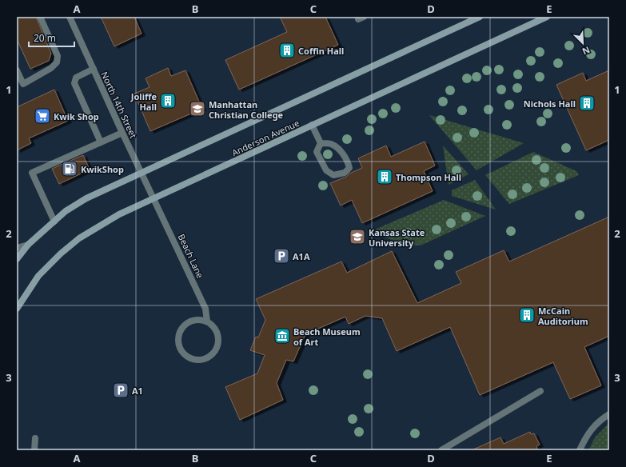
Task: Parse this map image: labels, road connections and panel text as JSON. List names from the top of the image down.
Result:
{
  "streets": {
    "main road": ["Anderson Avenue"],
    "street": ["North 14th Street", "Beach Lane"]
  },
  "crossings": [
    ["North 14th Street", "Anderson Avenue"],
    ["North 14th Street", "Beach Lane"],
    ["Anderson Avenue", "Beach Lane"]
  ],
  "places": {
    "building": [
      "Coffin Hall",
      "Joliffe Hall",
      "Nichols Hall",
      "Thompson Hall",
      "McCain Auditorium"
    ],
    "school or university": ["Manhattan Christian College", "Kansas State University"],
    "supermarket": ["Kwik Shop"],
    "fuel station": ["KwikShop"],
    "parking": ["A1A", "A1"],
    "museum": ["Beach Museum of Art"]
  },
  "scale_bar": "20 m",
  "north": "bottom right",
  "grid": {
    "columns": [
      "A",
      "B",
      "C",
      "D",
      "E"
    ],
    "rows": ["1", "2", "3"]
  }
}
